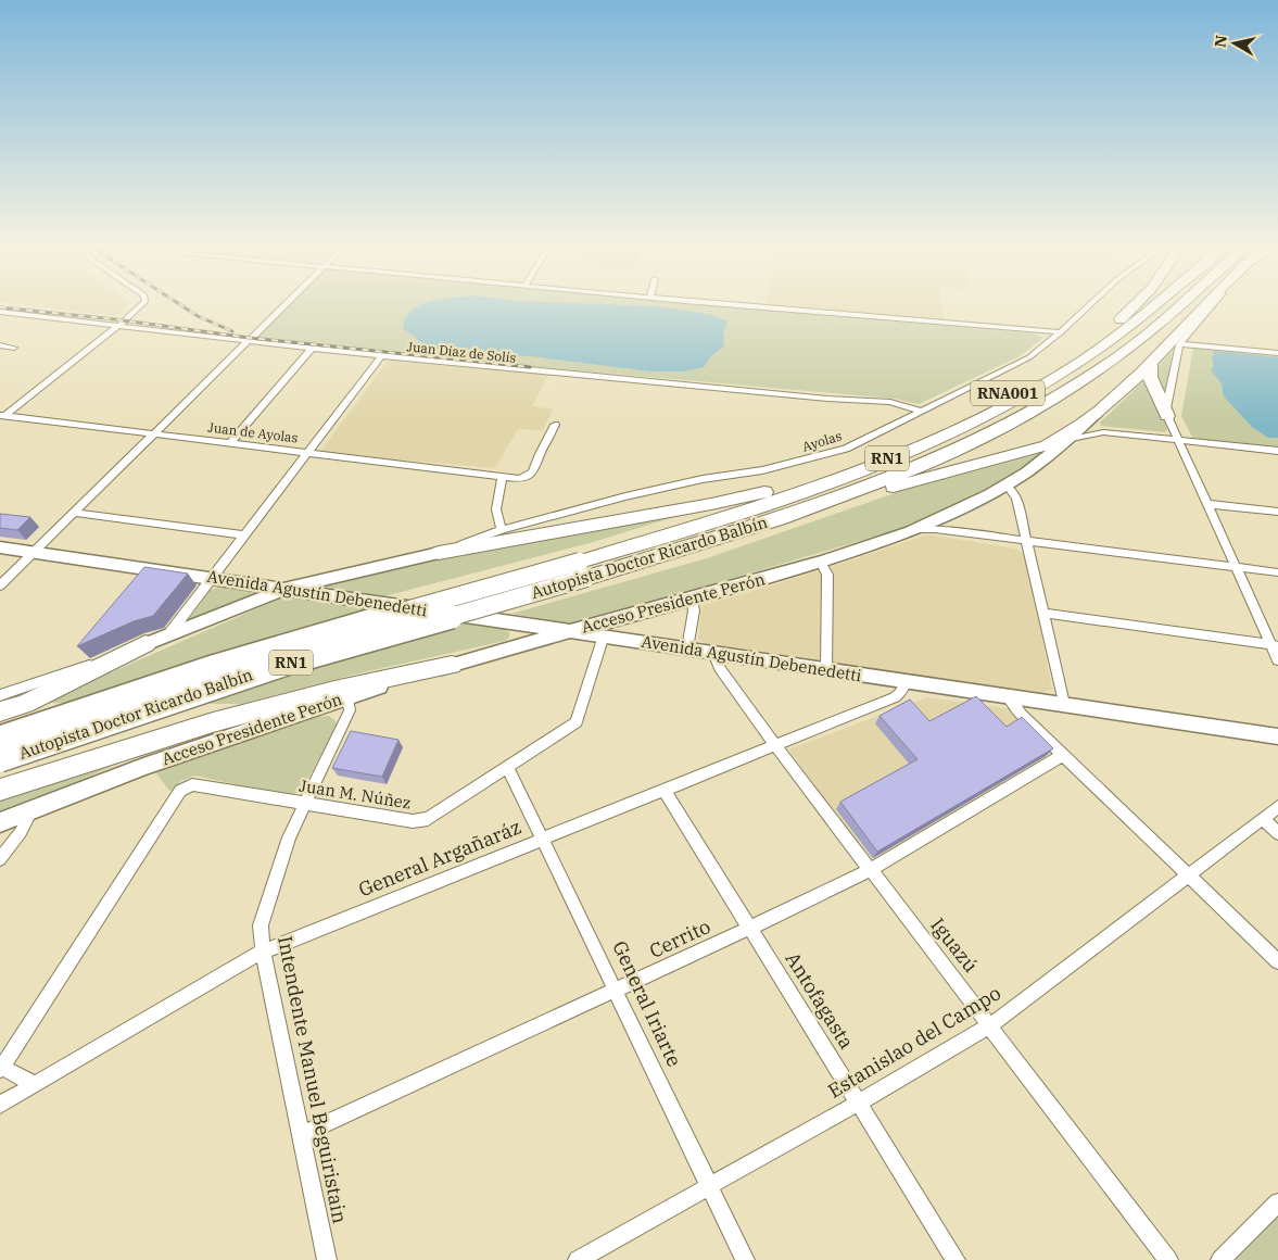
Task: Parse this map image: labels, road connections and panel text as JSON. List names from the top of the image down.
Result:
{
  "streets": {
    "highway": [
      "RNA001",
      "RN1",
      "Autopista Doctor Ricardo Balbín",
      "Acceso Presidente Perón"
    ],
    "main road": ["Avenida Agustín Debenedetti"],
    "street": [
      "Juan Díaz de Solís",
      "Juan de Ayolas",
      "Ayolas",
      "Juan M. Núñez",
      "General Argañaráz",
      "Cerrito",
      "Iguazú",
      "Antofagasta",
      "General Iriarte",
      "Estanislao del Campo",
      "Intendente Manuel Beguiristain"
    ]
  },
  "crossings": [
    ["Juan Díaz de Solís", "Ayolas"],
    ["RNA001", "Autopista Doctor Ricardo Balbín"],
    ["Avenida Agustín Debenedetti", "Acceso Presidente Perón"],
    ["Avenida Agustín Debenedetti", "Juan M. Núñez"],
    ["Avenida Agustín Debenedetti", "General Argañaráz"],
    ["Avenida Agustín Debenedetti", "Iguazú"],
    ["Acceso Presidente Perón", "Intendente Manuel Beguiristain"],
    ["Juan M. Núñez", "General Iriarte"],
    ["Juan M. Núñez", "Intendente Manuel Beguiristain"],
    ["General Argañaráz", "Iguazú"],
    ["General Argañaráz", "Antofagasta"],
    ["General Argañaráz", "General Iriarte"],
    ["General Argañaráz", "Intendente Manuel Beguiristain"],
    ["Cerrito", "Iguazú"],
    ["Cerrito", "Antofagasta"],
    ["Cerrito", "General Iriarte"],
    ["Cerrito", "Intendente Manuel Beguiristain"],
    ["Iguazú", "Estanislao del Campo"],
    ["Antofagasta", "Estanislao del Campo"],
    ["General Iriarte", "Estanislao del Campo"]
  ],
  "north": "left"
}
